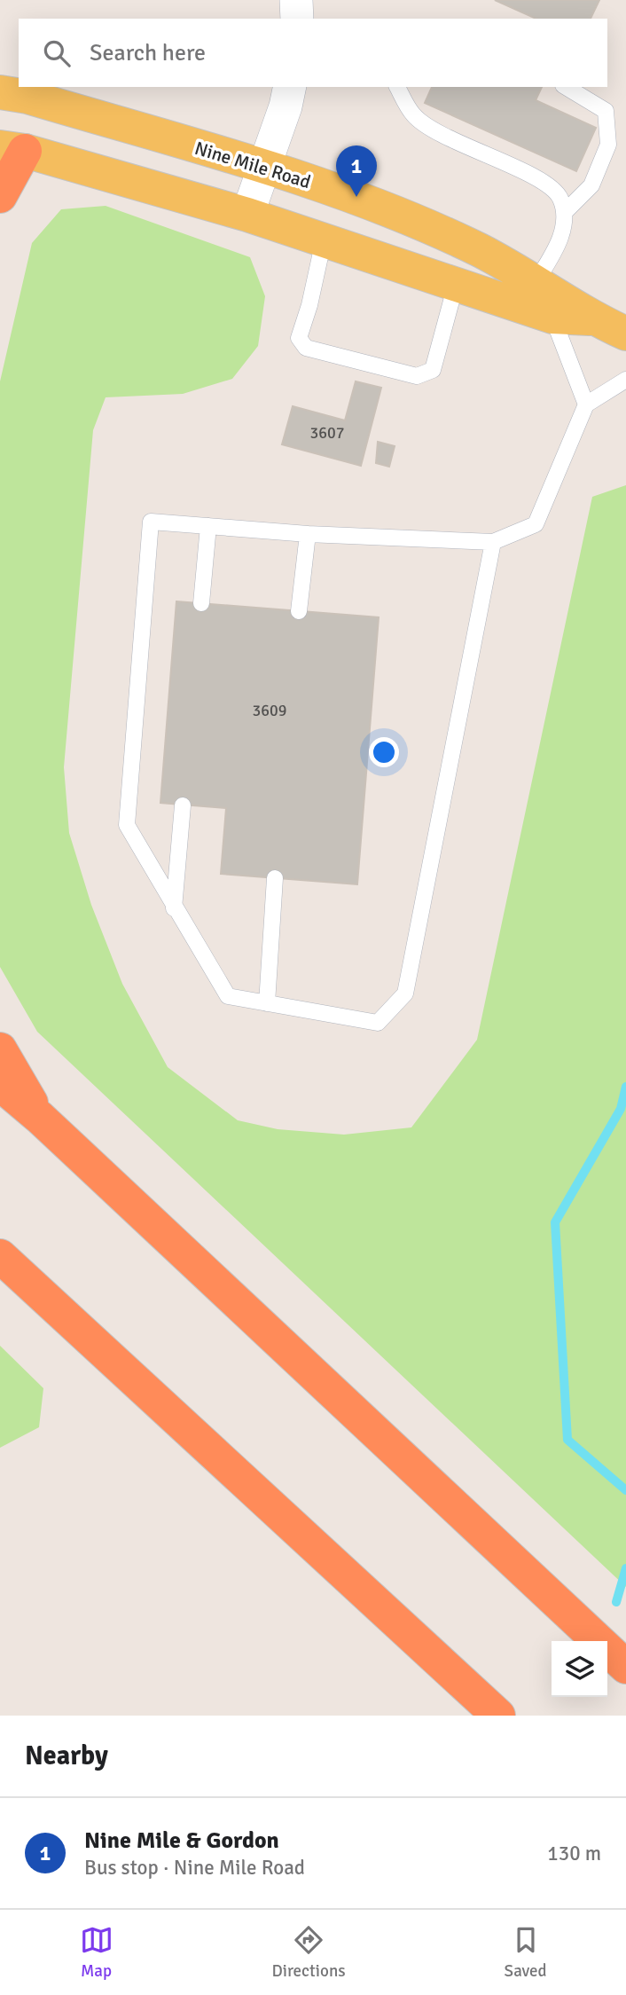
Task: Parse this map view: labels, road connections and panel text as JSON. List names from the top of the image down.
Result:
{
  "streets": {
    "main road": ["Nine Mile Road"]
  },
  "house_numbers": ["3607", "3609"],
  "page": {
    "search": "Search here",
    "pins": "1",
    "heading": "Nearby",
    "list": [
      {
        "mark": "1",
        "name": "Nine Mile & Gordon",
        "note": "Bus stop · Nine Mile Road",
        "value": "130 m"
      }
    ],
    "nav": ["Map", "Directions", "Saved"]
  }
}
